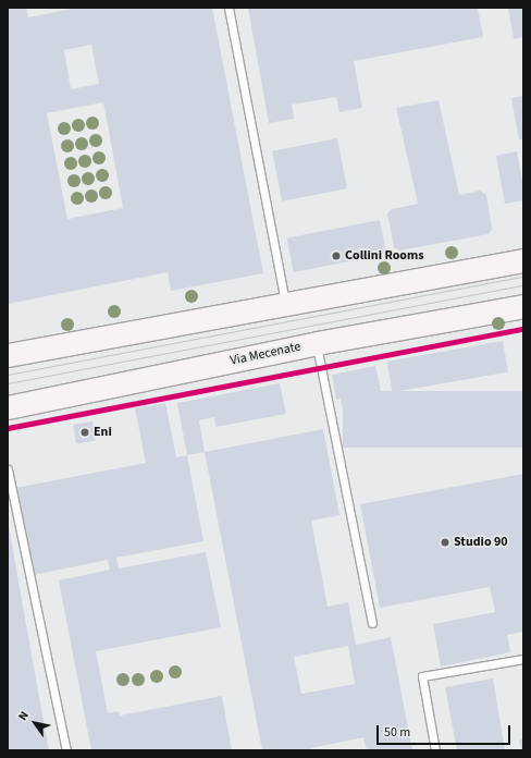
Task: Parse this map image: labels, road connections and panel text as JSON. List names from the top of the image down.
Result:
{
  "streets": {
    "main road": ["Via Mecenate"]
  },
  "places": ["Collini Rooms", "Eni", "Studio 90"],
  "scale_bar": "50 m",
  "north": "top left"
}
